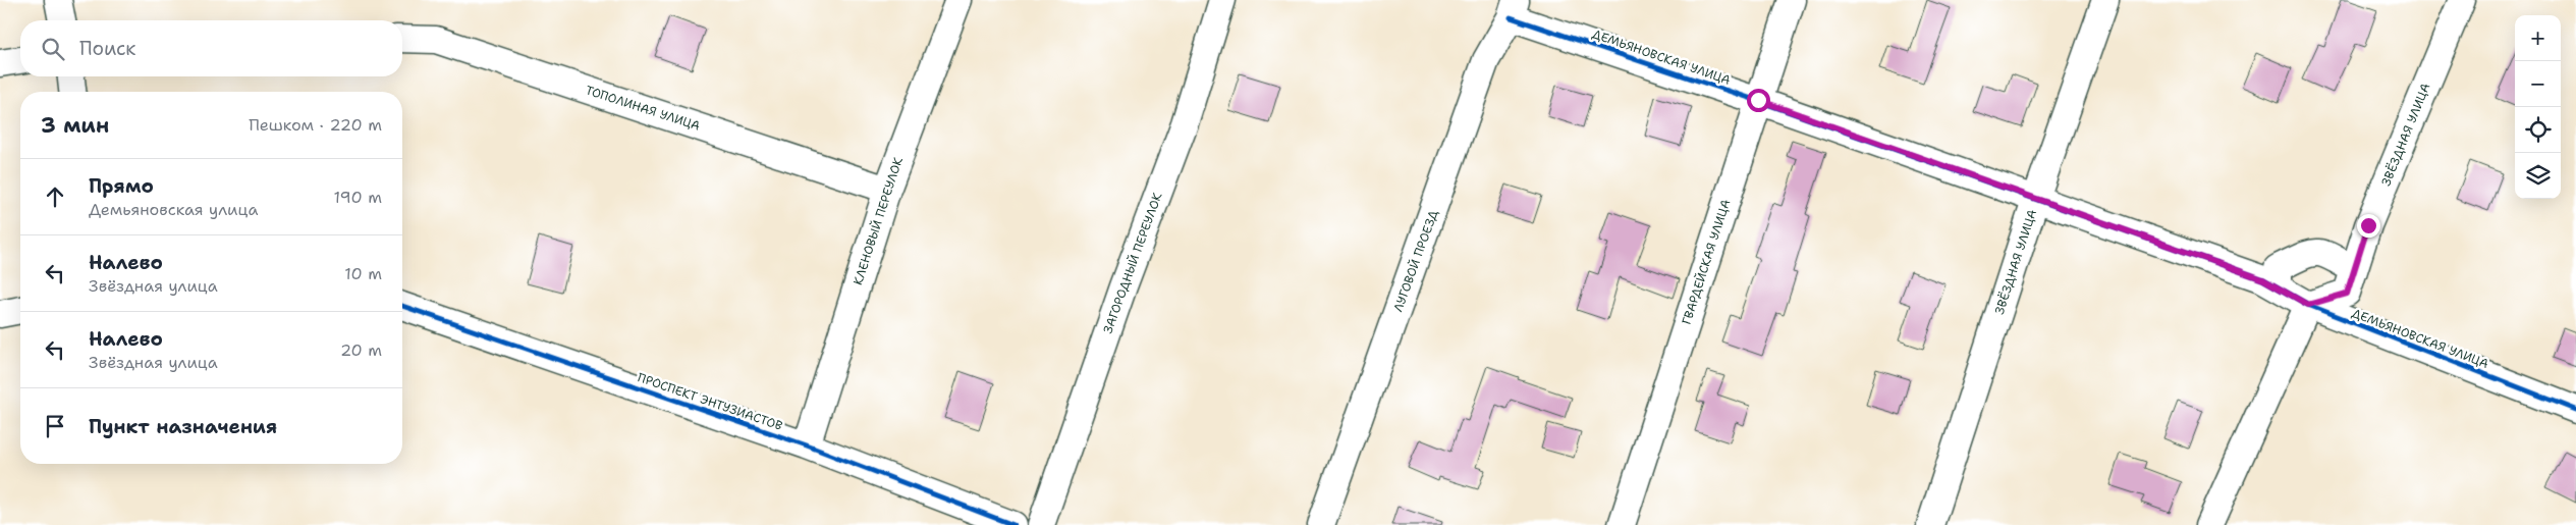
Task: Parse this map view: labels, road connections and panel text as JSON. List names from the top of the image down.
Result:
{
  "streets": {
    "street": [
      "ДЕМЬЯНОВСКАЯ УЛИЦА",
      "ТОПОЛИНАЯ УЛИЦА",
      "ЗВЁЗДНАЯ УЛИЦА",
      "КЛЕНОВЫЙ ПЕРЕУЛОК",
      "ЛУГОВОЙ ПРОЕЗД",
      "ГВАРДЕЙСКАЯ УЛИЦА",
      "ЗАГОРОДНЫЙ ПЕРЕУЛОК",
      "ПРОСПЕКТ ЭНТУЗИАСТОВ"
    ]
  },
  "crossings": [
    ["ДЕМЬЯНОВСКАЯ УЛИЦА", "ЗВЁЗДНАЯ УЛИЦА"],
    ["ДЕМЬЯНОВСКАЯ УЛИЦА", "ЛУГОВОЙ ПРОЕЗД"],
    ["ДЕМЬЯНОВСКАЯ УЛИЦА", "ГВАРДЕЙСКАЯ УЛИЦА"],
    ["ТОПОЛИНАЯ УЛИЦА", "КЛЕНОВЫЙ ПЕРЕУЛОК"],
    ["КЛЕНОВЫЙ ПЕРЕУЛОК", "ПРОСПЕКТ ЭНТУЗИАСТОВ"]
  ],
  "page": {
    "map_buttons": ["+", "−"],
    "search": "Поиск",
    "heading": ["3 мин", "Пешком · 220 m"],
    "list": [
      ["Прямо", "Демьяновская улица", "190 m"],
      ["Налево", "Звёздная улица", "10 m"],
      ["Налево", "Звёздная улица", "20 m"],
      "Пункт назначения"
    ]
  }
}
